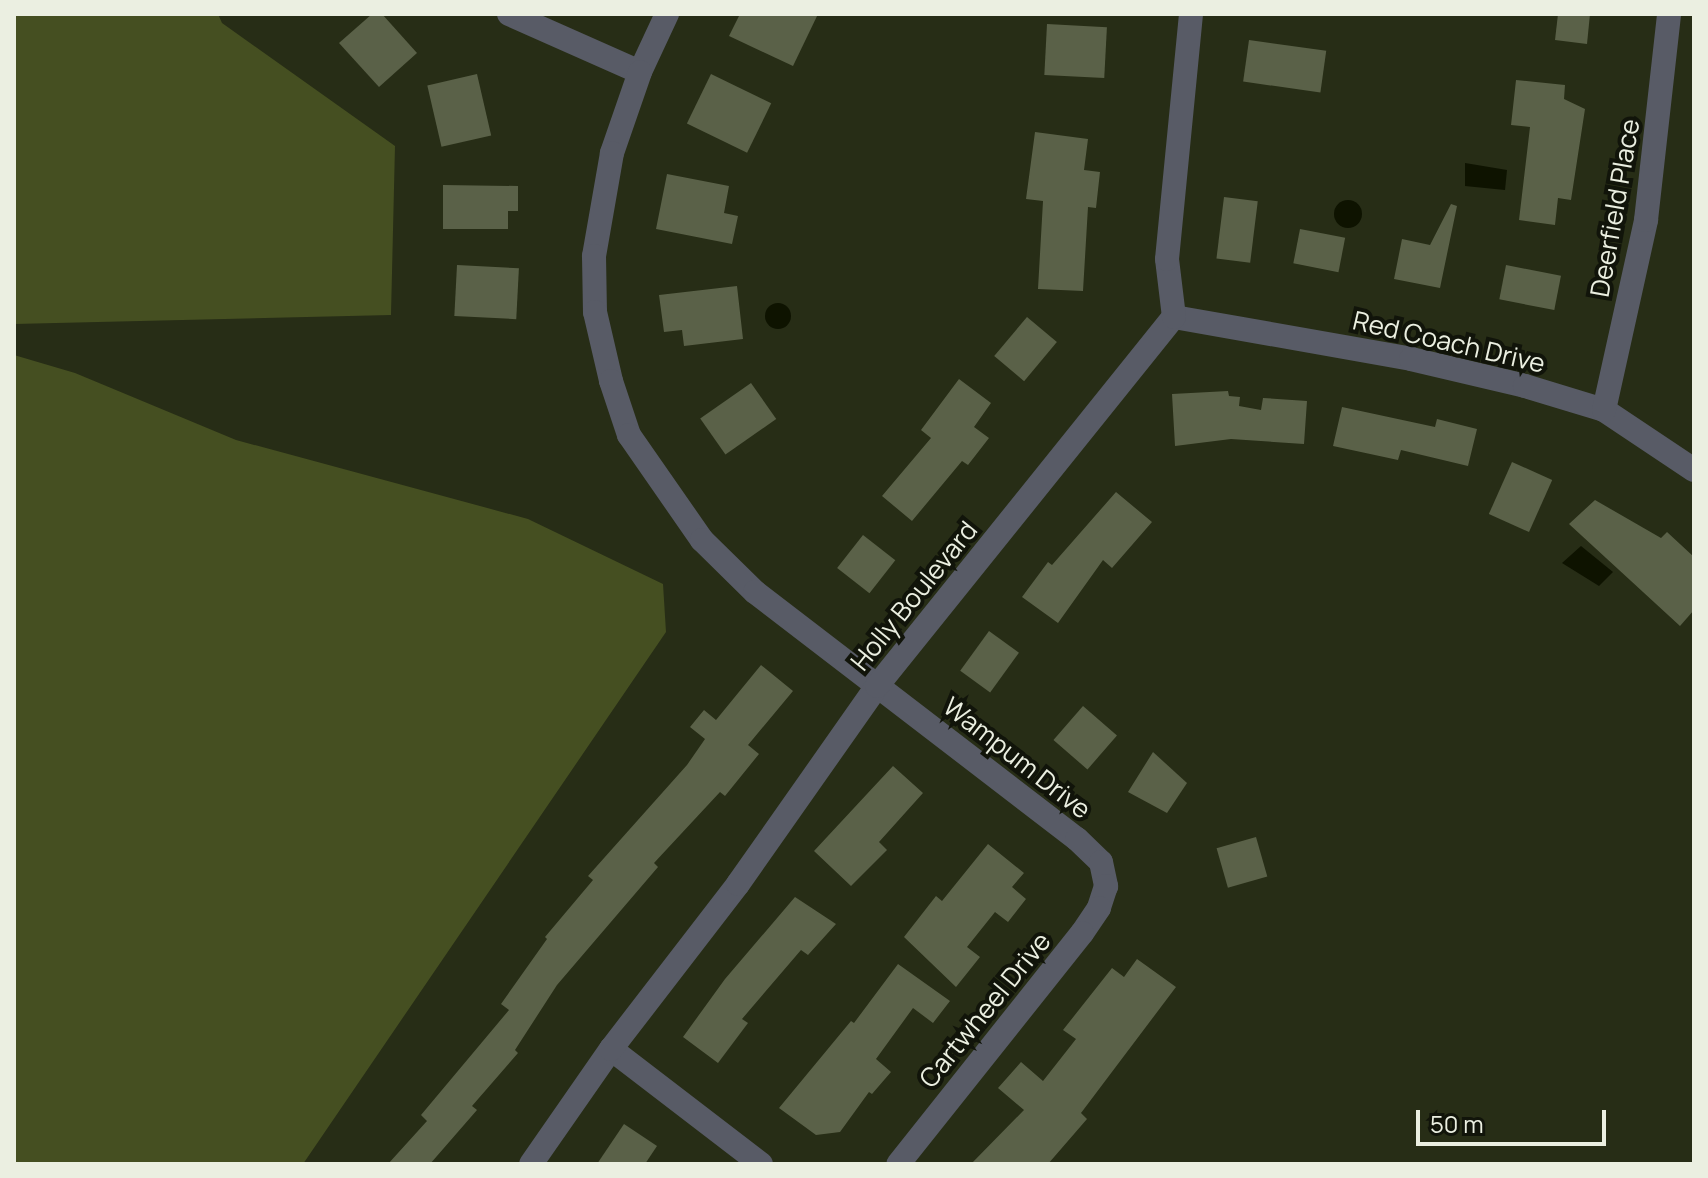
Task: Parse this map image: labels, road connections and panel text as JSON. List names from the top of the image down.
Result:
{
  "streets": {
    "street": [
      "Deerfield Place",
      "Red Coach Drive",
      "Holly Boulevard",
      "Wampum Drive",
      "Cartwheel Drive"
    ]
  },
  "crossings": [
    ["Deerfield Place", "Red Coach Drive"],
    ["Red Coach Drive", "Holly Boulevard"],
    ["Holly Boulevard", "Wampum Drive"],
    ["Wampum Drive", "Cartwheel Drive"]
  ],
  "scale_bar": "50 m"
}
